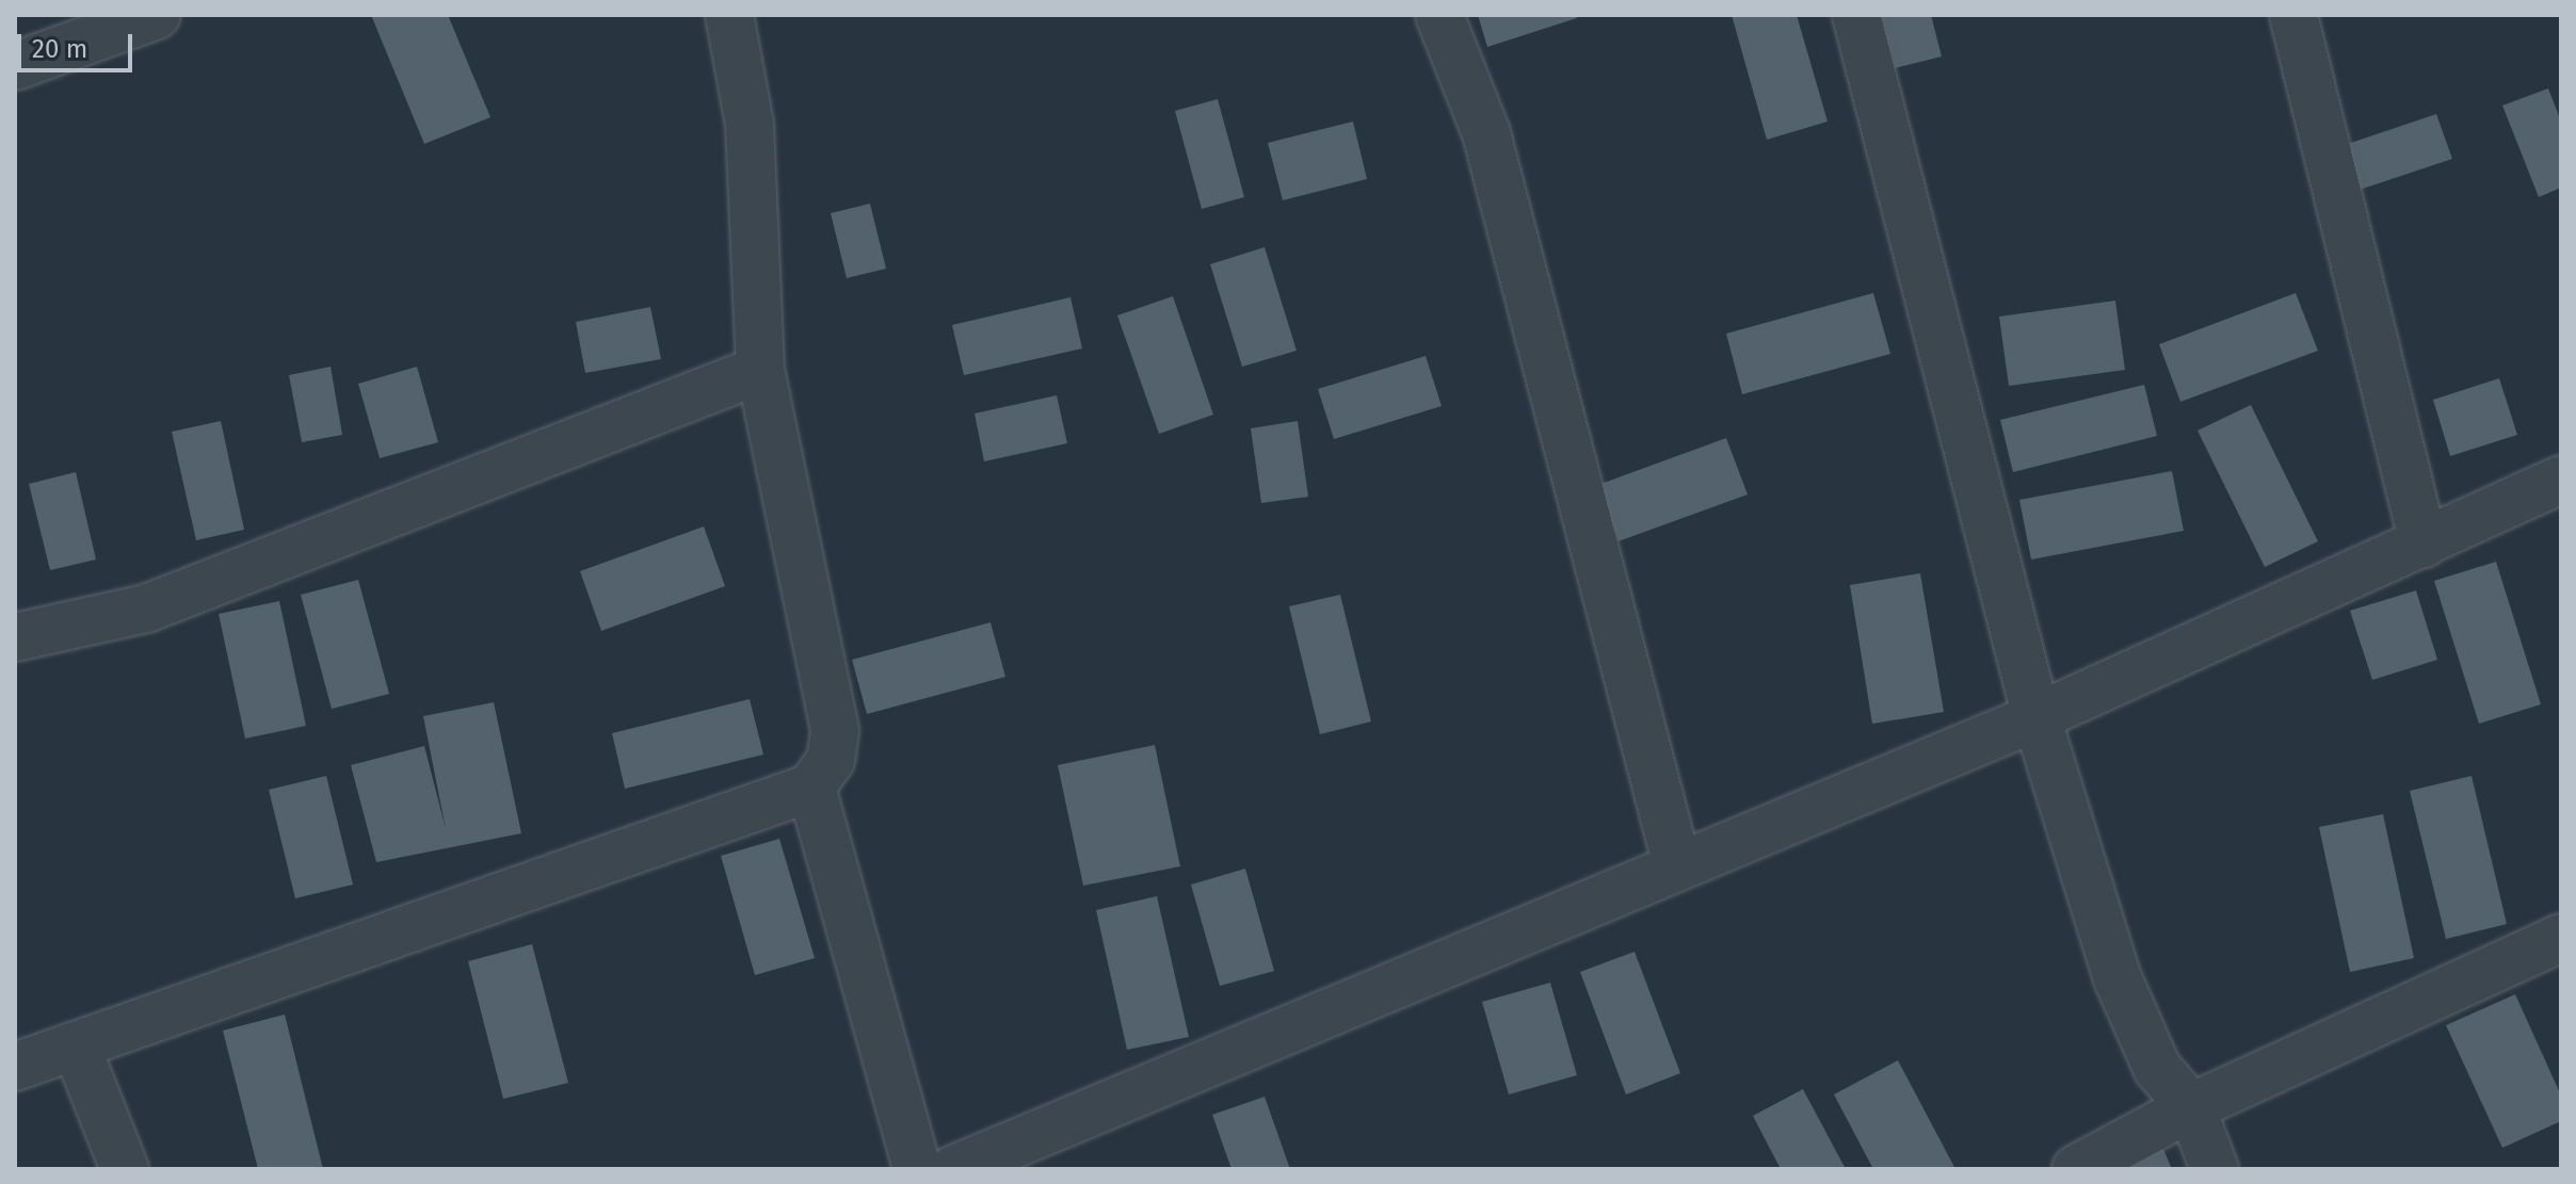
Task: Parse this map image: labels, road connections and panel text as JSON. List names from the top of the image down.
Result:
{
  "scale_bar": "20 m"
}
